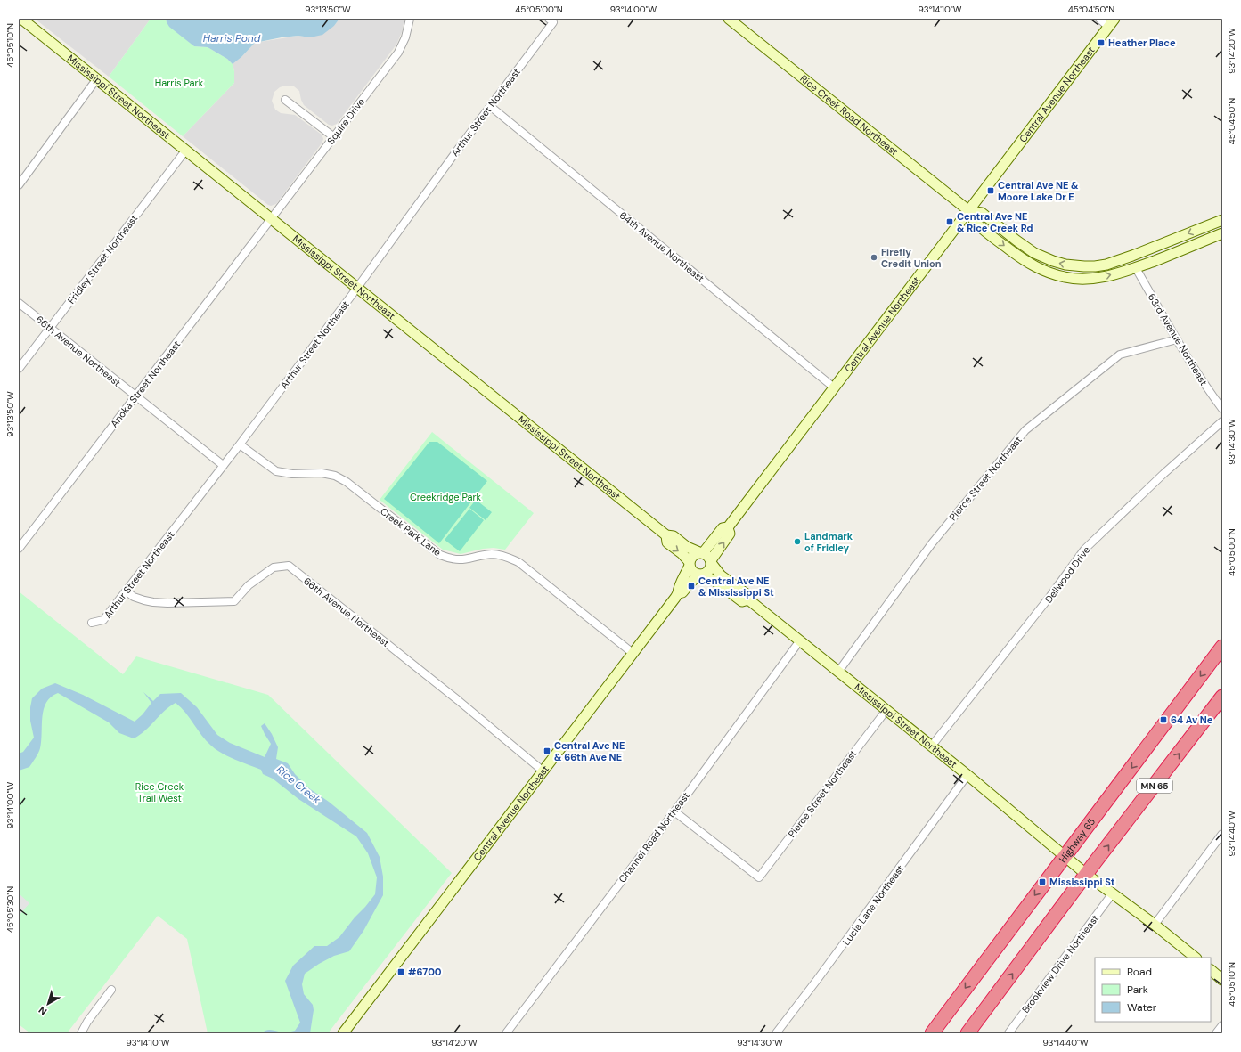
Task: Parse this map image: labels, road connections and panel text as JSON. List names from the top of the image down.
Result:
{
  "streets": {
    "highway": ["MN 65", "Highway 65"],
    "street": [
      "Central Avenue Northeast",
      "Mississippi Street Northeast",
      "Arthur Street Northeast",
      "Rice Creek Road Northeast",
      "Squire Drive",
      "64th Avenue Northeast",
      "Fridley Street Northeast",
      "63rd Avenue Northeast",
      "66th Avenue Northeast",
      "Anoka Street Northeast",
      "Pierce Street Northeast",
      "Creek Park Lane",
      "Dellwood Drive",
      "Channel Road Northeast",
      "Lucia Lane Northeast",
      "Brookview Drive Northeast"
    ]
  },
  "crossings": [
    ["Central Avenue Northeast", "Mississippi Street Northeast"],
    ["Central Avenue Northeast", "Rice Creek Road Northeast"],
    ["Central Avenue Northeast", "64th Avenue Northeast"],
    ["Central Avenue Northeast", "66th Avenue Northeast"],
    ["Central Avenue Northeast", "Creek Park Lane"],
    ["Mississippi Street Northeast", "Arthur Street Northeast"],
    ["Mississippi Street Northeast", "Squire Drive"],
    ["Mississippi Street Northeast", "Fridley Street Northeast"],
    ["Mississippi Street Northeast", "Anoka Street Northeast"],
    ["Mississippi Street Northeast", "Pierce Street Northeast"],
    ["Mississippi Street Northeast", "Dellwood Drive"],
    ["Mississippi Street Northeast", "MN 65"],
    ["Mississippi Street Northeast", "Channel Road Northeast"],
    ["Mississippi Street Northeast", "Highway 65"],
    ["Mississippi Street Northeast", "Lucia Lane Northeast"],
    ["Mississippi Street Northeast", "Brookview Drive Northeast"],
    ["Arthur Street Northeast", "64th Avenue Northeast"],
    ["Arthur Street Northeast", "66th Avenue Northeast"],
    ["Arthur Street Northeast", "Creek Park Lane"],
    ["Rice Creek Road Northeast", "63rd Avenue Northeast"],
    ["Squire Drive", "Anoka Street Northeast"],
    ["Fridley Street Northeast", "66th Avenue Northeast"],
    ["63rd Avenue Northeast", "Pierce Street Northeast"],
    ["66th Avenue Northeast", "Anoka Street Northeast"],
    ["Pierce Street Northeast", "Channel Road Northeast"]
  ],
  "water": ["Harris Pond", "Rice Creek"],
  "parks": ["Harris Park", "Creekridge Park", "Rice Creek Trail West"],
  "places": {
    "transit": [
      "Heather Place",
      "Central Ave NE & Moore Lake Dr E",
      "Central Ave NE & Rice Creek Rd",
      "Central Ave NE & Mississippi St",
      "64 Av Ne",
      "Central Ave NE & 66th Ave NE",
      "Mississippi St",
      "#6700"
    ],
    "other": ["Firefly Credit Union", "Landmark of Fridley"]
  },
  "legend": ["Road", "Park", "Water"],
  "north": "bottom left",
  "coordinates": [
    "93°13'50\"W",
    "45°05'00\"N",
    "93°14'00\"W",
    "93°14'10\"W",
    "45°04'50\"N",
    "45°05'10\"N",
    "93°14'20\"W",
    "93°14'30\"W",
    "93°14'40\"W",
    "45°05'30\"N"
  ]
}
